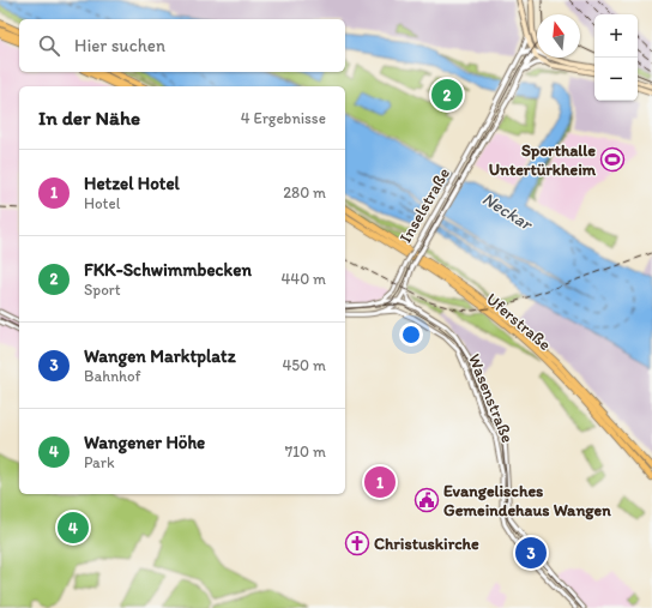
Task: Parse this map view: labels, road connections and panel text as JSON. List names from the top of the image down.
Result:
{
  "streets": {
    "highway": ["Uferstraße"],
    "street": ["Inselstraße", "Wasenstraße"]
  },
  "crossings": [
    ["Inselstraße", "Wasenstraße"]
  ],
  "water": ["Neckar"],
  "places": {
    "sports": ["Sporthalle Untertürkheim"],
    "public building": ["Evangelisches Gemeindehaus Wangen"],
    "church": ["Christuskirche"]
  },
  "north": "top",
  "page": {
    "map_buttons": ["+", "−"],
    "search": "Hier suchen",
    "pins": [
      "2",
      "1",
      "4",
      "3"
    ],
    "heading": ["In der Nähe", "4 Ergebnisse"],
    "list": [
      {
        "mark": "1",
        "name": "Hetzel Hotel",
        "note": "Hotel",
        "value": "280 m"
      },
      {
        "mark": "2",
        "name": "FKK-Schwimmbecken",
        "note": "Sport",
        "value": "440 m"
      },
      {
        "mark": "3",
        "name": "Wangen Marktplatz",
        "note": "Bahnhof",
        "value": "450 m"
      },
      {
        "mark": "4",
        "name": "Wangener Höhe",
        "note": "Park",
        "value": "710 m"
      }
    ]
  }
}
